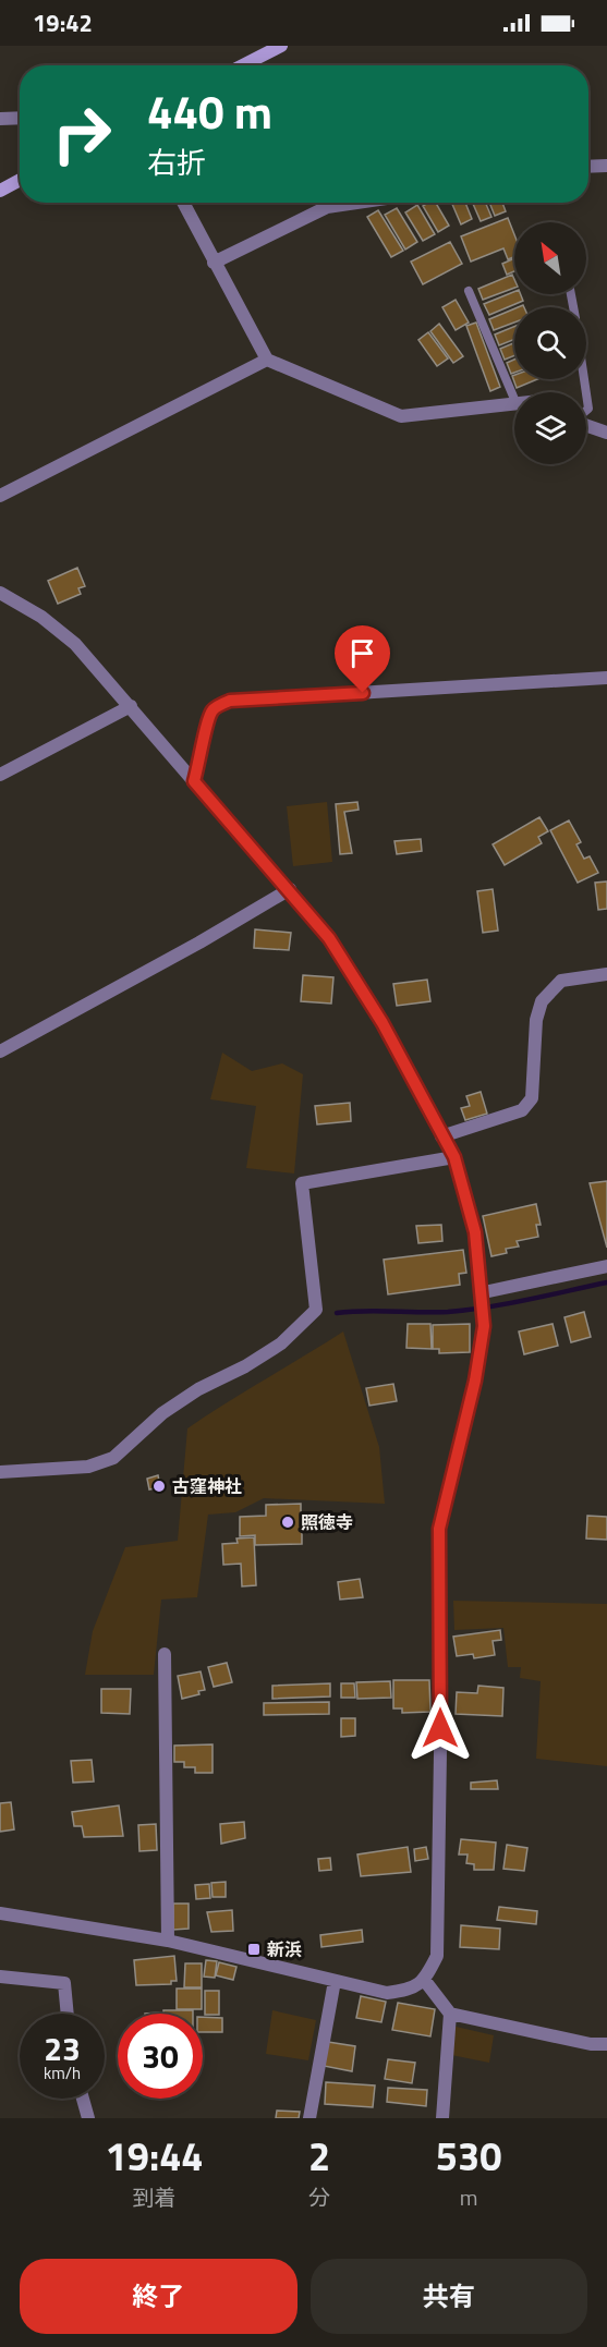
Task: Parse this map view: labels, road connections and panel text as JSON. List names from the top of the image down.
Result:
{
  "places": {
    "other": ["古窪神社", "照徳寺"],
    "transit": ["新浜"]
  },
  "north": "top left",
  "page": {
    "status": "19:42",
    "turn": ["440 m", "右折"],
    "speed": "23 km/h",
    "limit": "30",
    "eta": [
      "19:44",
      "到着",
      "2",
      "分",
      "530",
      "m"
    ],
    "buttons": ["終了", "共有"]
  }
}
